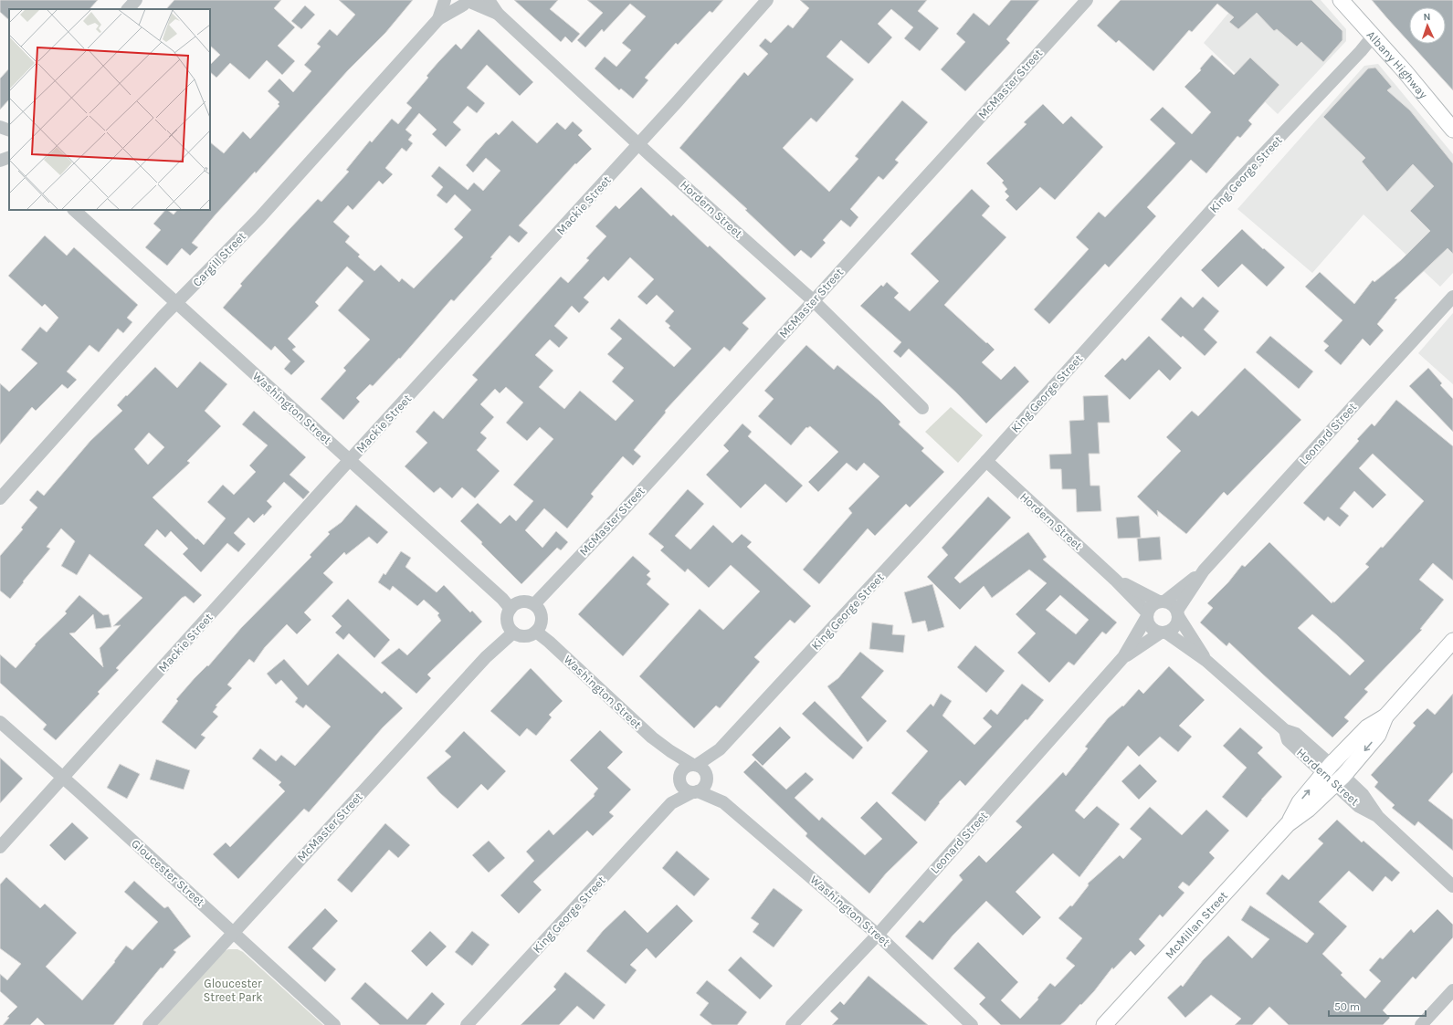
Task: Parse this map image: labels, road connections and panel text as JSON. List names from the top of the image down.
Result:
{
  "streets": {
    "main road": ["Albany Highway", "McMillan Street"],
    "street": [
      "McMaster Street",
      "King George Street",
      "Mackie Street",
      "Hordern Street",
      "Cargill Street",
      "Washington Street",
      "Leonard Street",
      "Gloucester Street"
    ]
  },
  "crossings": [
    ["Albany Highway", "King George Street"],
    ["McMaster Street", "Hordern Street"],
    ["McMaster Street", "Washington Street"],
    ["McMaster Street", "Gloucester Street"],
    ["King George Street", "Hordern Street"],
    ["King George Street", "Washington Street"],
    ["Mackie Street", "Hordern Street"],
    ["Mackie Street", "Washington Street"],
    ["Mackie Street", "Gloucester Street"],
    ["Hordern Street", "Cargill Street"],
    ["Hordern Street", "Leonard Street"],
    ["Hordern Street", "McMillan Street"],
    ["Cargill Street", "Washington Street"],
    ["Washington Street", "Leonard Street"]
  ],
  "parks": ["Gloucester Street Park"],
  "scale_bar": "50 m",
  "north": "top"
}
